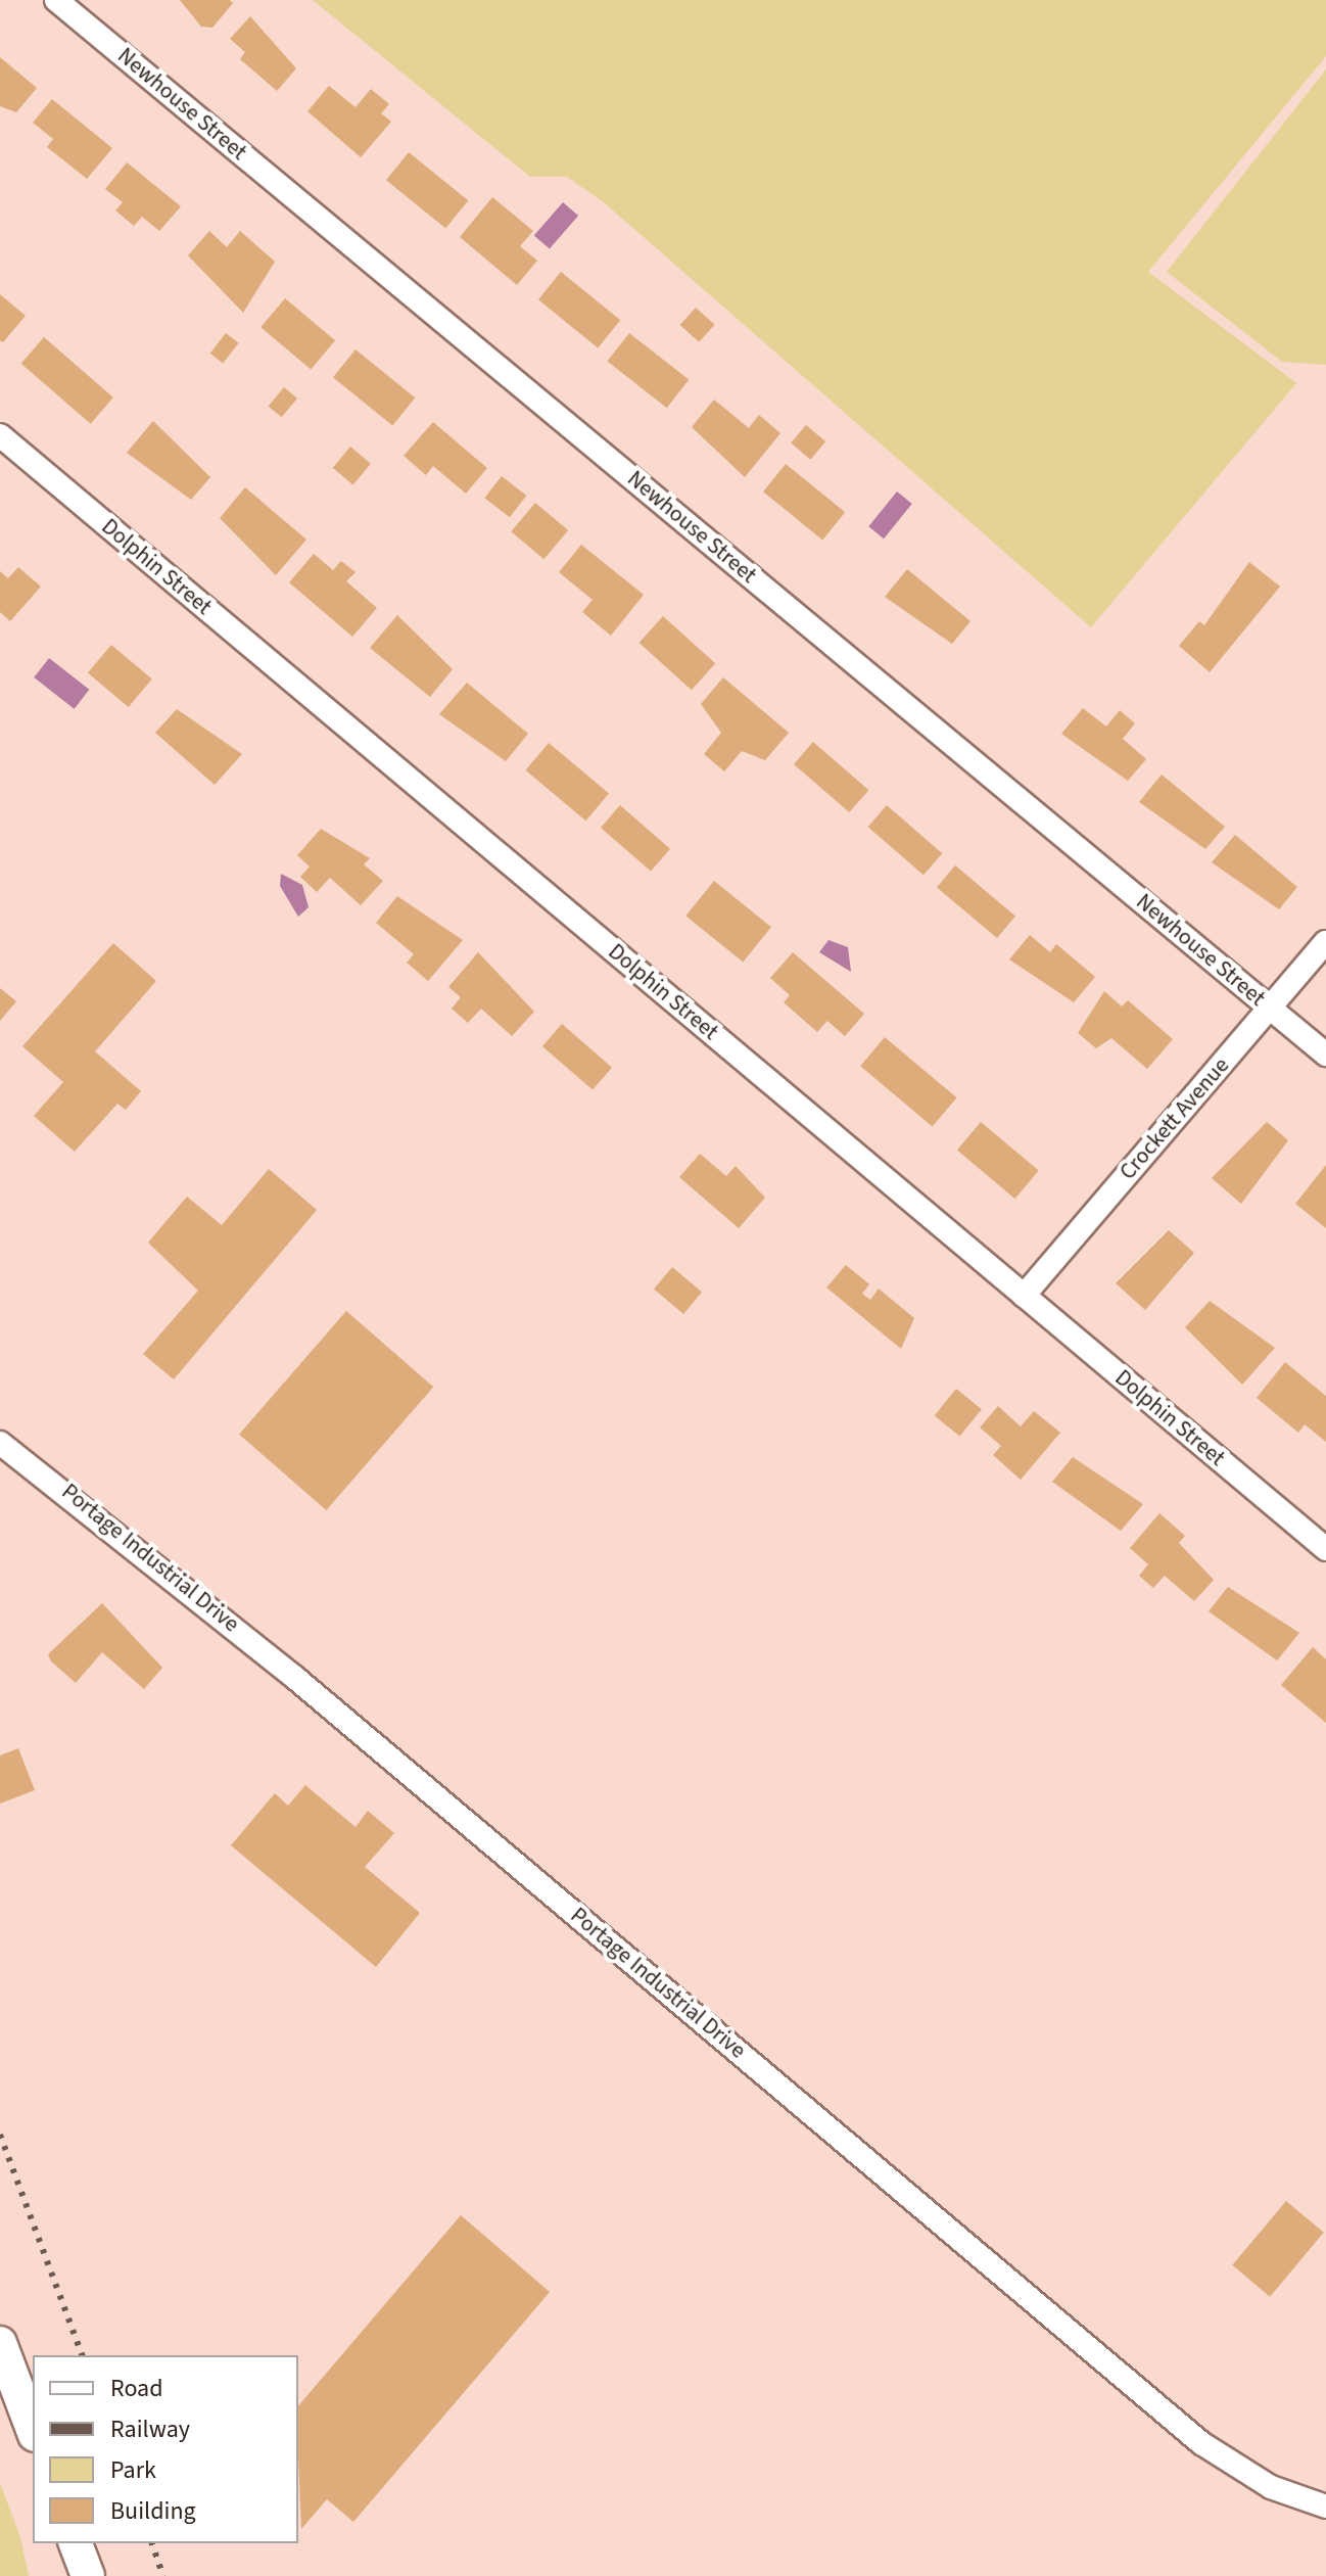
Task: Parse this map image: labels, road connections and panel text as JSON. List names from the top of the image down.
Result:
{
  "streets": {
    "street": [
      "Newhouse Street",
      "Dolphin Street",
      "Crockett Avenue",
      "Portage Industrial Drive"
    ]
  },
  "crossings": [
    ["Newhouse Street", "Crockett Avenue"],
    ["Dolphin Street", "Crockett Avenue"]
  ],
  "legend": [
    "Road",
    "Railway",
    "Park",
    "Building"
  ]
}
